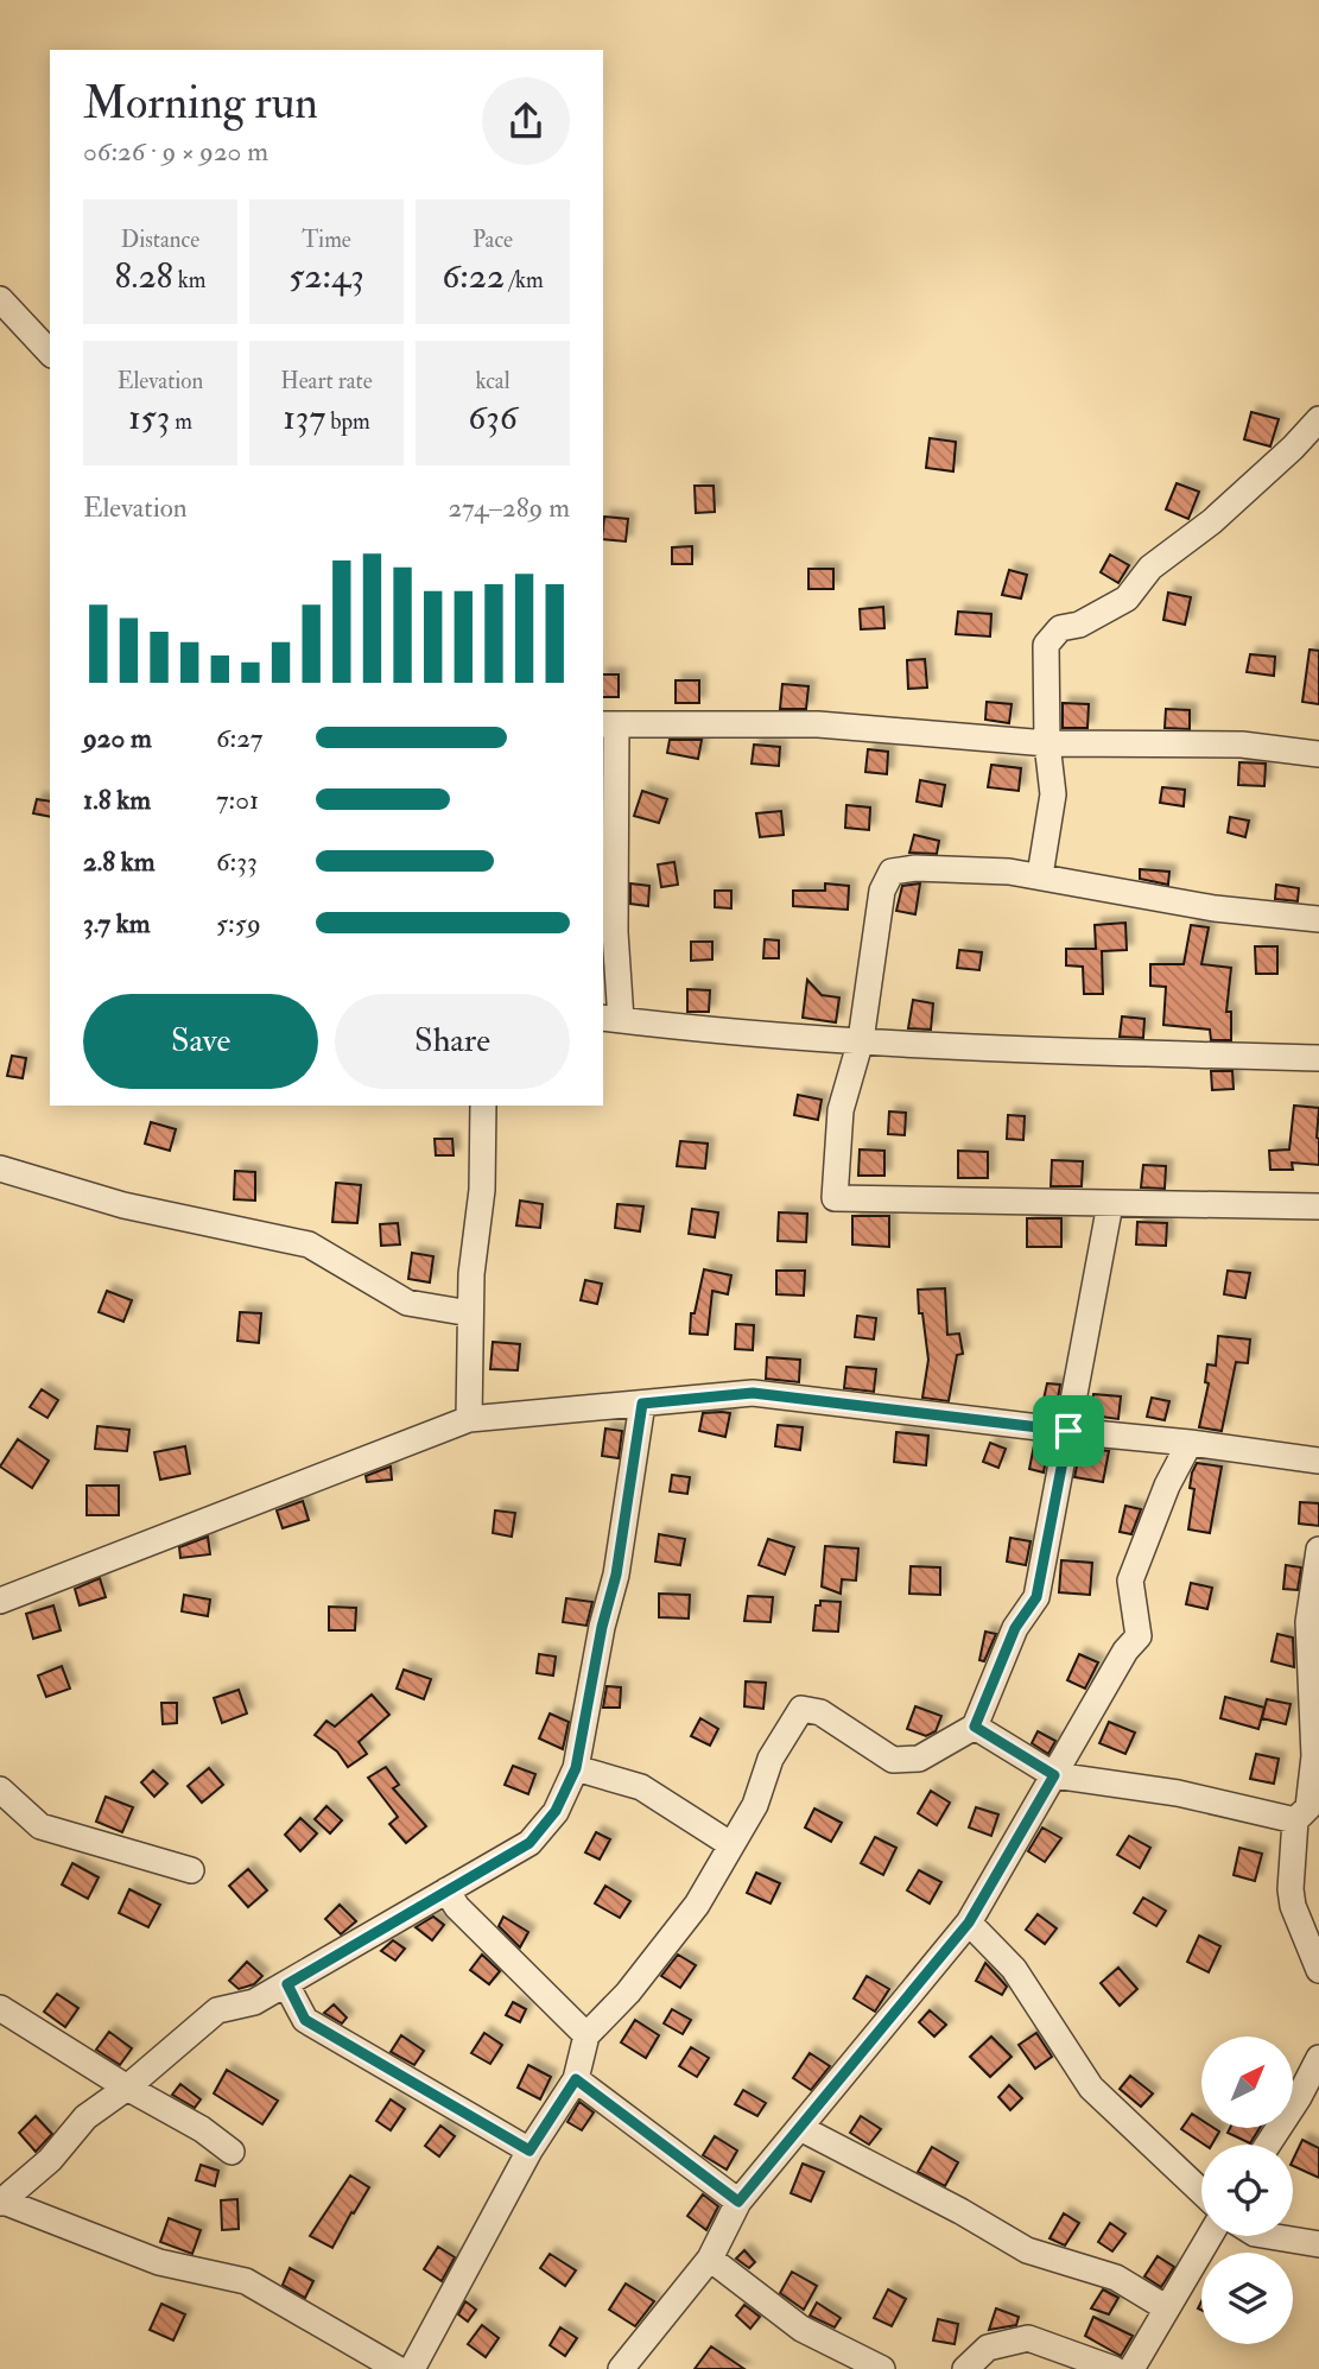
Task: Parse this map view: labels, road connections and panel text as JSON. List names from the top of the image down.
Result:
{
  "north": "top right",
  "page": {
    "heading": ["Morning run", "06:26 · 9 × 920 m"],
    "stats": [
      ["Distance", "8.28 km"],
      ["Time", "52:43"],
      ["Pace", "6:22 /km"],
      ["Elevation", "153 m"],
      ["Heart rate", "137 bpm"],
      ["kcal", "636"]
    ],
    "chart": ["Elevation", "274–289 m"],
    "list": [
      {
        "name": "920 m",
        "note": "6:27"
      },
      {
        "name": "1.8 km",
        "note": "7:01"
      },
      {
        "name": "2.8 km",
        "note": "6:33"
      },
      {
        "name": "3.7 km",
        "note": "5:59"
      }
    ],
    "buttons": ["Save", "Share"]
  }
}
